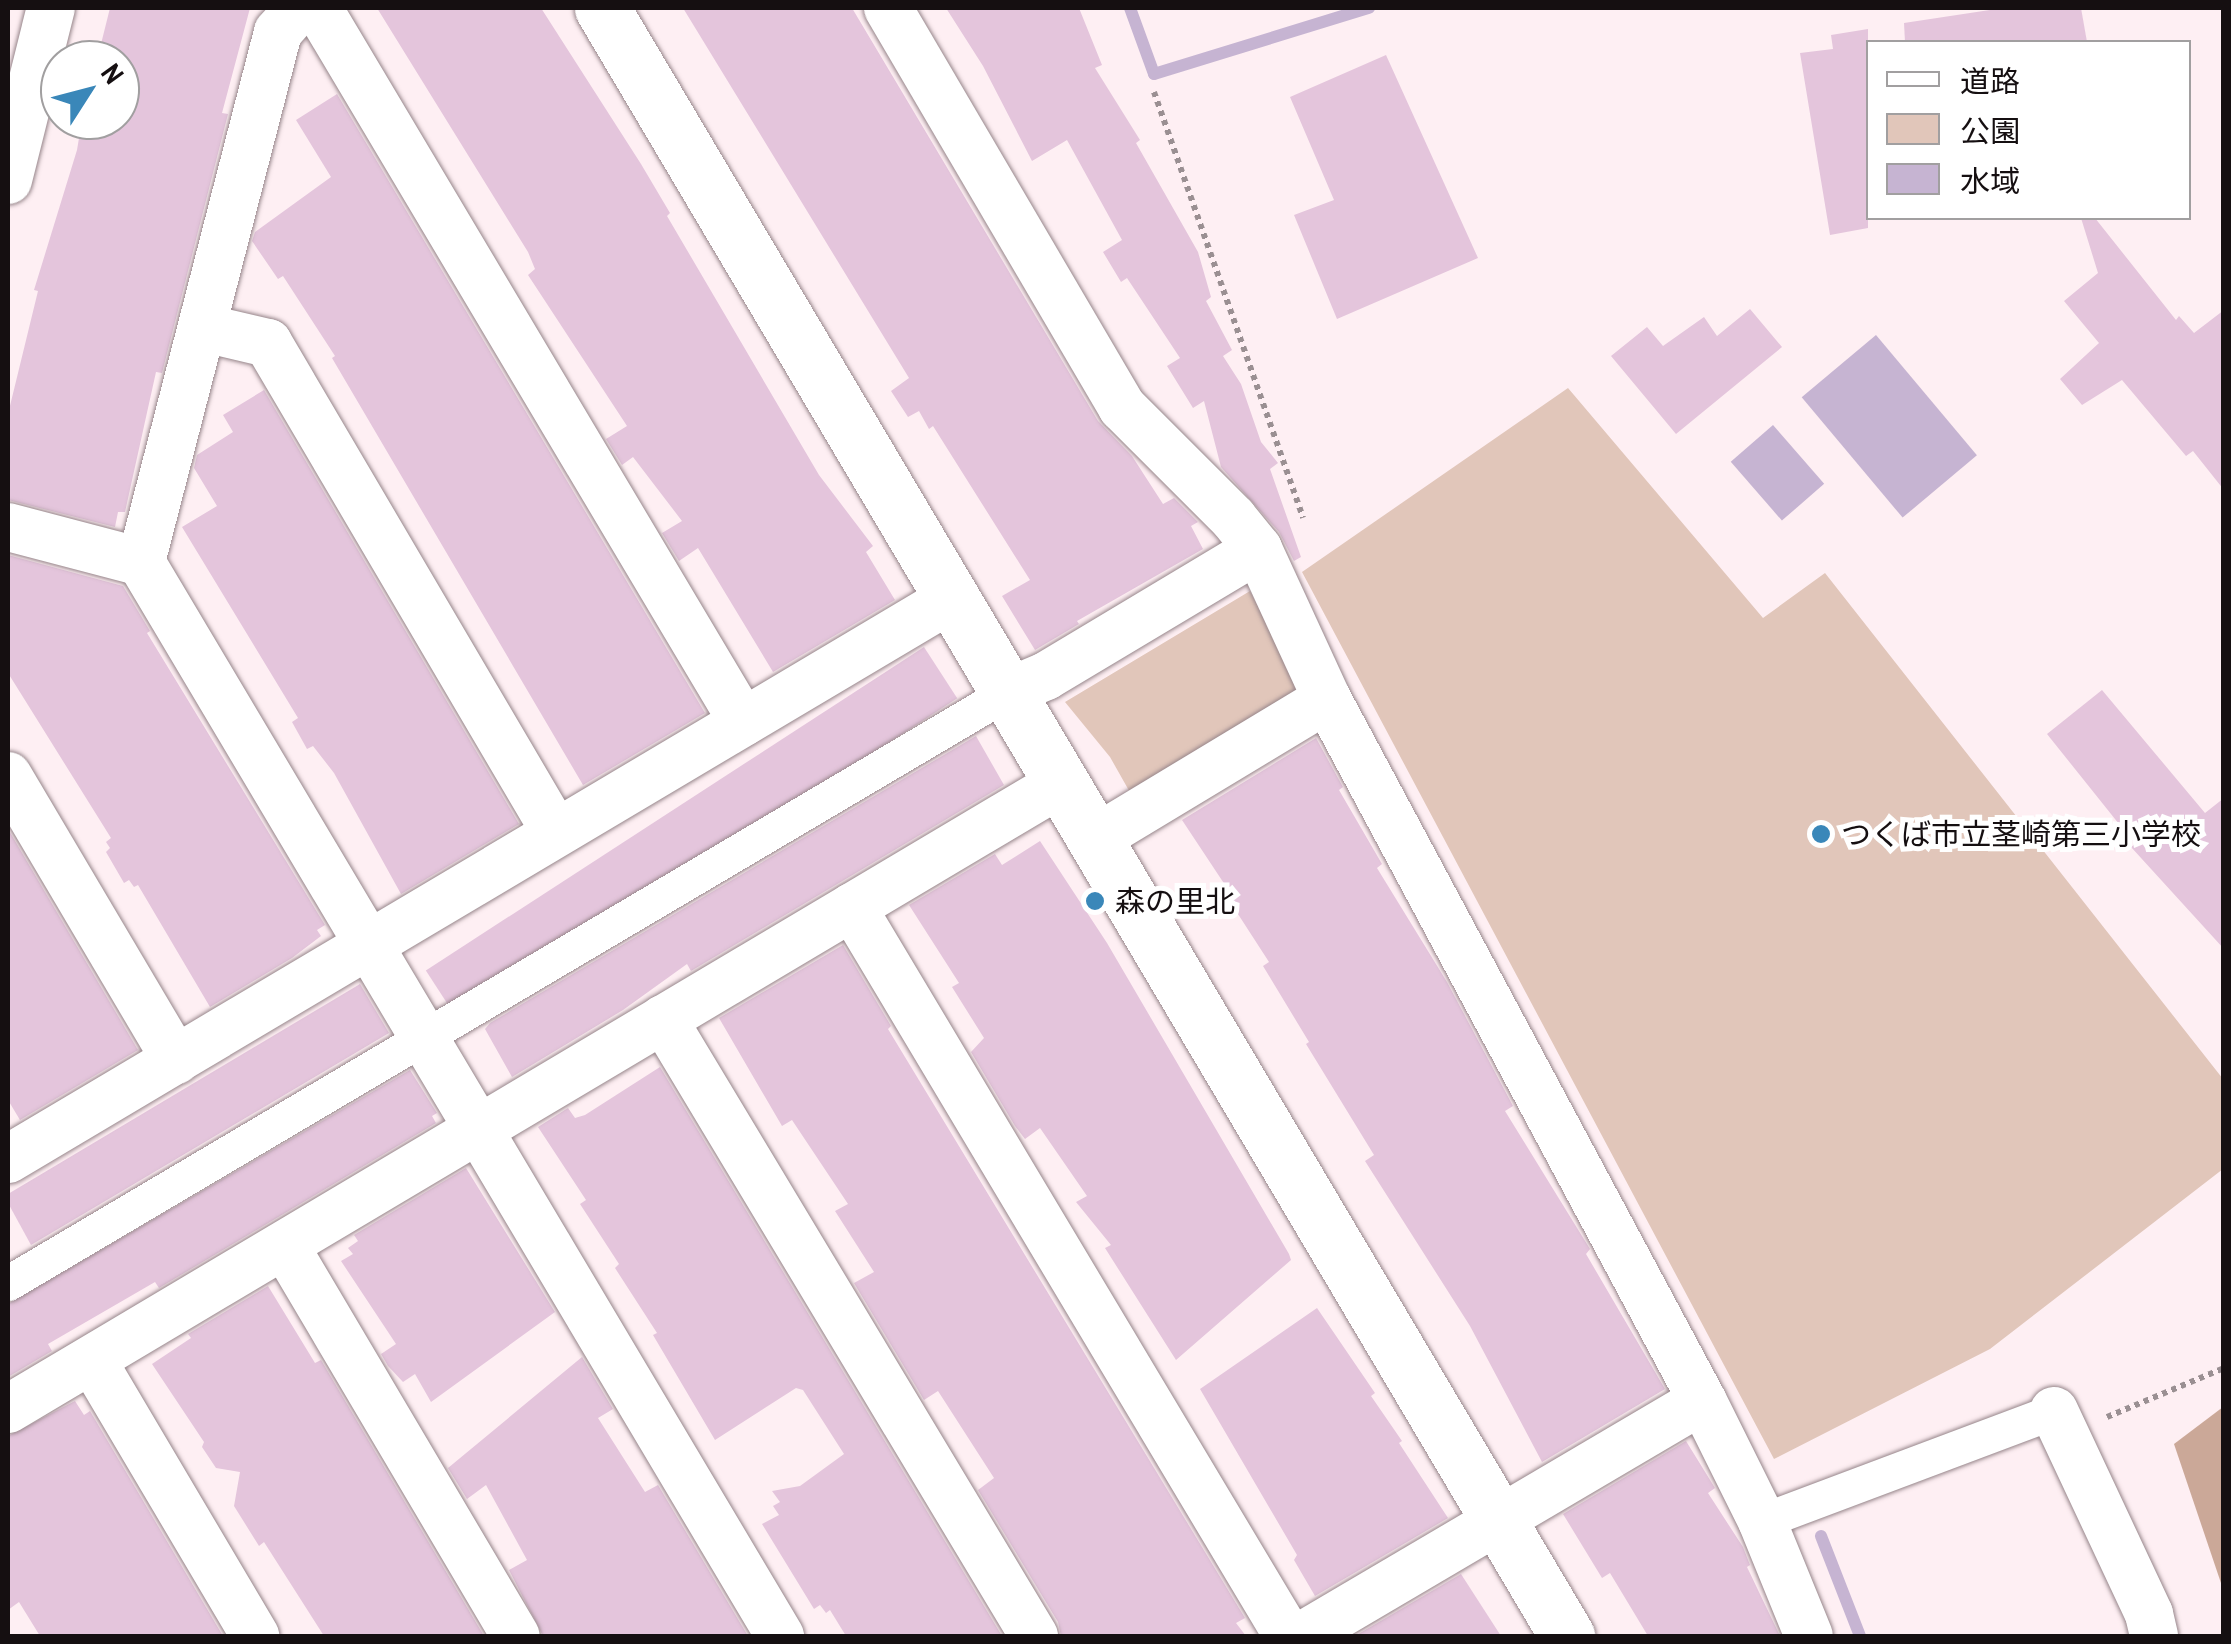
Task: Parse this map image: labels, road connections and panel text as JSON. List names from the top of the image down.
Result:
{
  "places": ["つくば市立茎崎第三小学校", "森の里北"],
  "legend": ["道路", "公園", "水域"],
  "north": "top right"
}
